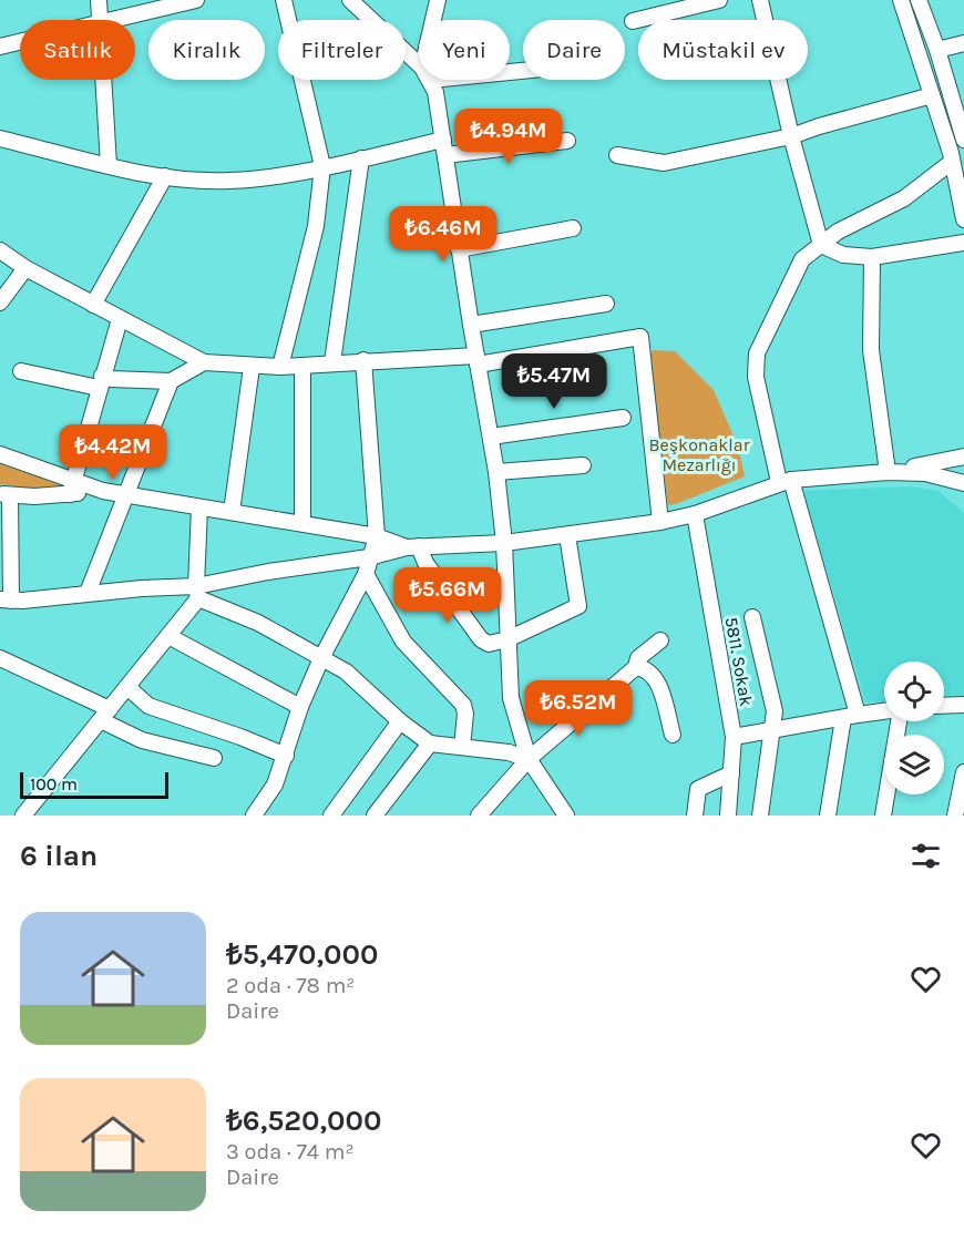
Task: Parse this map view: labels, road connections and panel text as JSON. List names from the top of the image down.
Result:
{
  "streets": {
    "street": ["5811. Sokak"]
  },
  "parks": ["Beşkonaklar Mezarlığı"],
  "scale_bar": "100 m",
  "page": {
    "chip": [
      "Satılık",
      "Kiralık",
      "Filtreler",
      "Yeni",
      "Daire",
      "Müstakil ev"
    ],
    "price": [
      "₺4.94M",
      "₺6.46M",
      "₺5.47M",
      "₺4.42M",
      "₺5.66M",
      "₺6.52M"
    ],
    "scale": "100 m",
    "heading": "6 ilan",
    "list": [
      {
        "name": "₺5,470,000",
        "note": "2 oda · 78 m² · Daire"
      },
      {
        "name": "₺6,520,000",
        "note": "3 oda · 74 m² · Daire"
      }
    ]
  }
}
